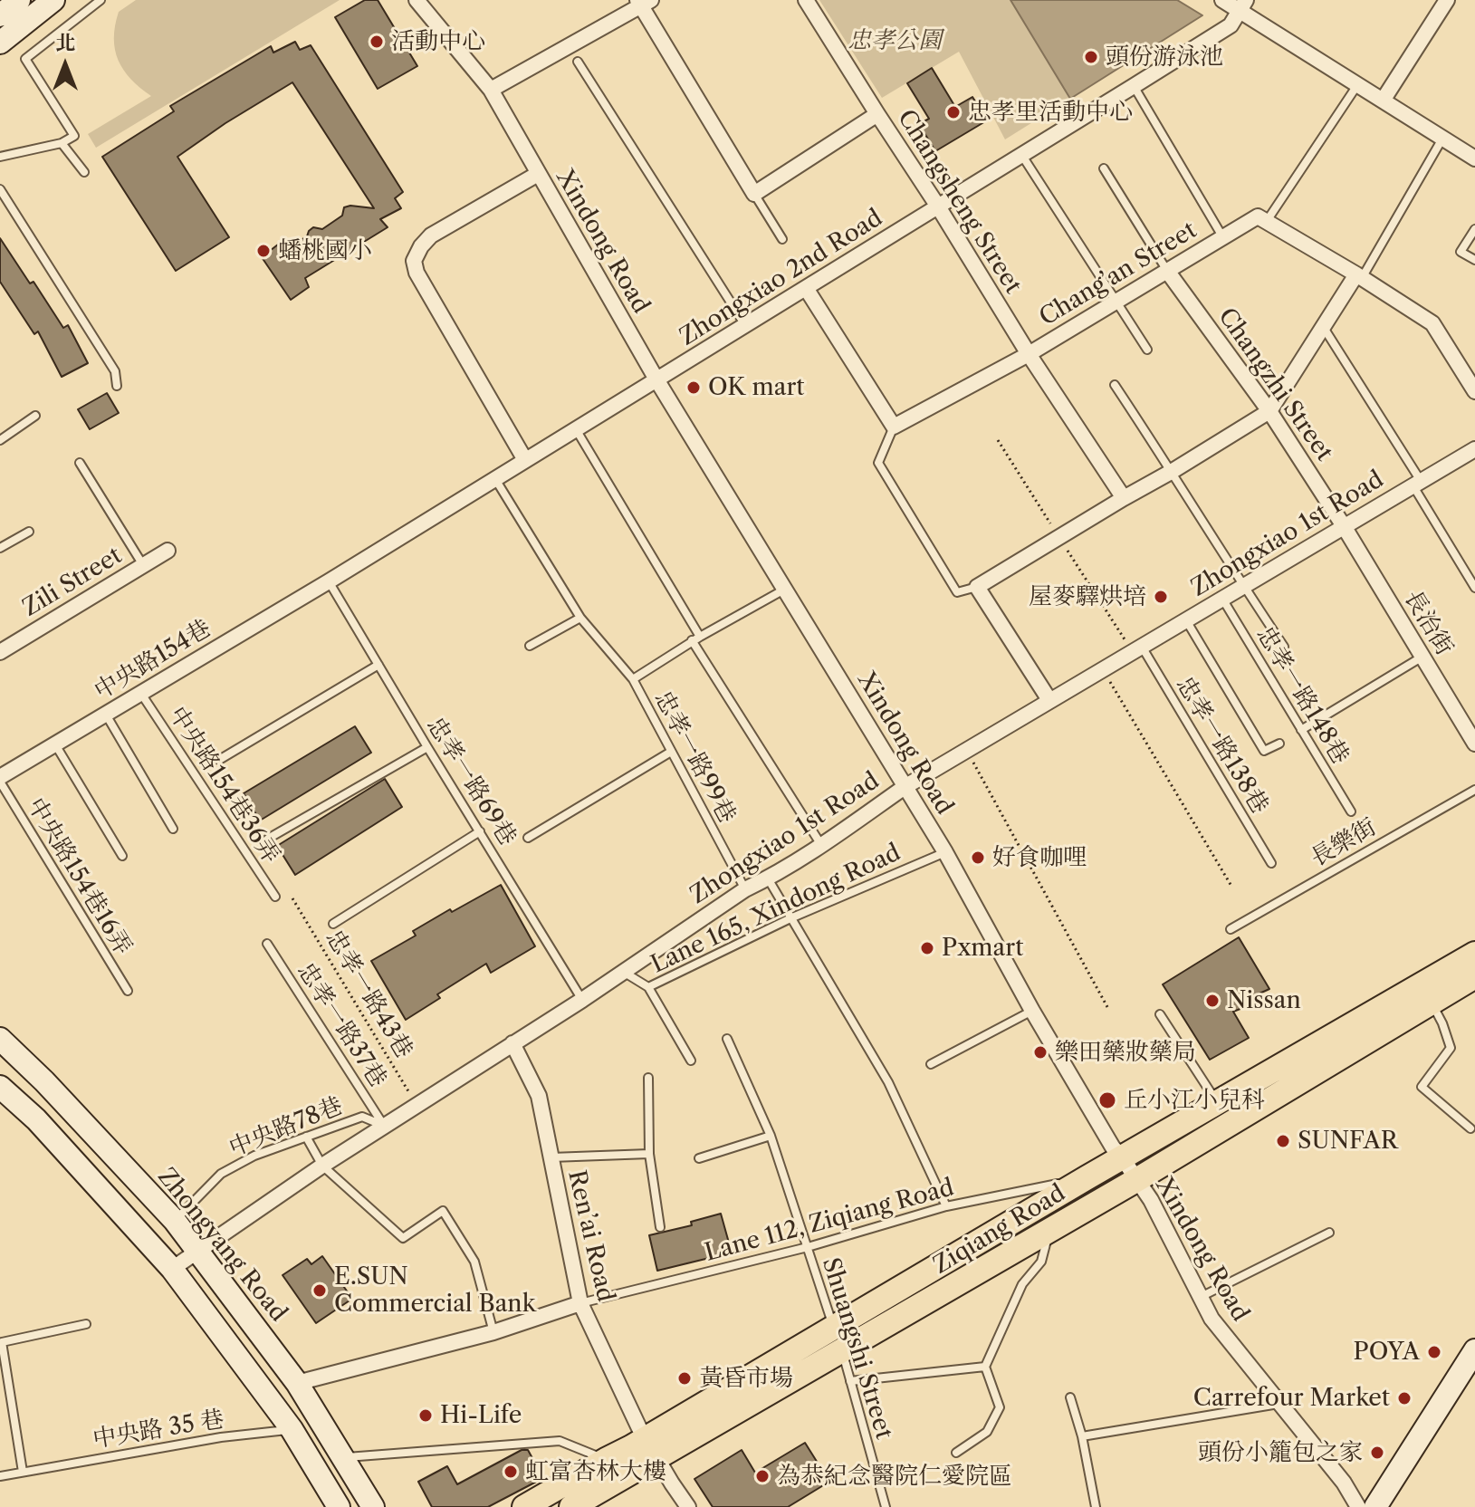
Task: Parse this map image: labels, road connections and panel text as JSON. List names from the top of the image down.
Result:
{
  "streets": {
    "main road": ["Ziqiang Road"],
    "street": [
      "Changsheng Street",
      "Xindong Road",
      "Chang’an Street",
      "Zhongxiao 2nd Road",
      "Changzhi Street",
      "Zhongxiao 1st Road",
      "Zili Street",
      "長治街",
      "中央路154巷",
      "Ren’ai Road",
      "Zhongyang Road"
    ],
    "lane": [
      "忠孝一路148巷",
      "忠孝一路138巷",
      "忠孝一路99巷",
      "忠孝一路69巷",
      "中央路154巷36弄",
      "長樂街",
      "中央路154巷16弄",
      "Lane 165, Xindong Road",
      "忠孝一路37巷",
      "中央路78巷",
      "Lane 112, Ziqiang Road",
      "Shuangshi Street",
      "中央路 35 巷"
    ],
    "path": ["忠孝一路43巷"]
  },
  "crossings": [
    ["Changsheng Street", "Chang’an Street"],
    ["Changsheng Street", "Zhongxiao 2nd Road"],
    ["Xindong Road", "Zhongxiao 2nd Road"],
    ["Xindong Road", "Zhongxiao 1st Road"],
    ["Xindong Road", "Lane 165, Xindong Road"],
    ["Xindong Road", "Ziqiang Road"],
    ["Chang’an Street", "Changzhi Street"],
    ["Zhongxiao 2nd Road", "中央路154巷"],
    ["Zhongxiao 2nd Road", "忠孝一路99巷"],
    ["Zhongxiao 2nd Road", "忠孝一路69巷"],
    ["Changzhi Street", "Zhongxiao 1st Road"],
    ["Changzhi Street", "長治街"],
    ["Zhongxiao 1st Road", "長治街"],
    ["Zhongxiao 1st Road", "忠孝一路148巷"],
    ["Zhongxiao 1st Road", "忠孝一路138巷"],
    ["Zhongxiao 1st Road", "忠孝一路99巷"],
    ["Zhongxiao 1st Road", "忠孝一路69巷"],
    ["Zhongxiao 1st Road", "Lane 165, Xindong Road"],
    ["Zhongxiao 1st Road", "忠孝一路43巷"],
    ["Zhongxiao 1st Road", "忠孝一路37巷"],
    ["Zhongxiao 1st Road", "中央路78巷"],
    ["Zhongxiao 1st Road", "Ren’ai Road"],
    ["Zhongxiao 1st Road", "Zhongyang Road"],
    ["中央路154巷", "忠孝一路69巷"],
    ["中央路154巷", "中央路154巷36弄"],
    ["中央路154巷", "中央路154巷16弄"],
    ["忠孝一路37巷", "中央路78巷"],
    ["中央路78巷", "Zhongyang Road"],
    ["Lane 112, Ziqiang Road", "Ziqiang Road"],
    ["Lane 112, Ziqiang Road", "Ren’ai Road"],
    ["Lane 112, Ziqiang Road", "Shuangshi Street"],
    ["Ziqiang Road", "Ren’ai Road"],
    ["Ziqiang Road", "Shuangshi Street"]
  ],
  "parks": ["忠孝公園"],
  "places": [
    "活動中心",
    "頭份游泳池",
    "忠孝里活動中心",
    "蟠桃國小",
    "OK mart",
    "屋麥驛烘培",
    "好食咖哩",
    "Pxmart",
    "Nissan",
    "樂田藥妝藥局",
    "丘小江小兒科",
    "SUNFAR",
    "E.SUN Commercial Bank",
    "POYA",
    "黃昏市場",
    "Carrefour Market",
    "Hi-Life",
    "頭份小籠包之家",
    "虹富杏林大樓",
    "為恭紀念醫院仁愛院區"
  ],
  "north": "top"
}
